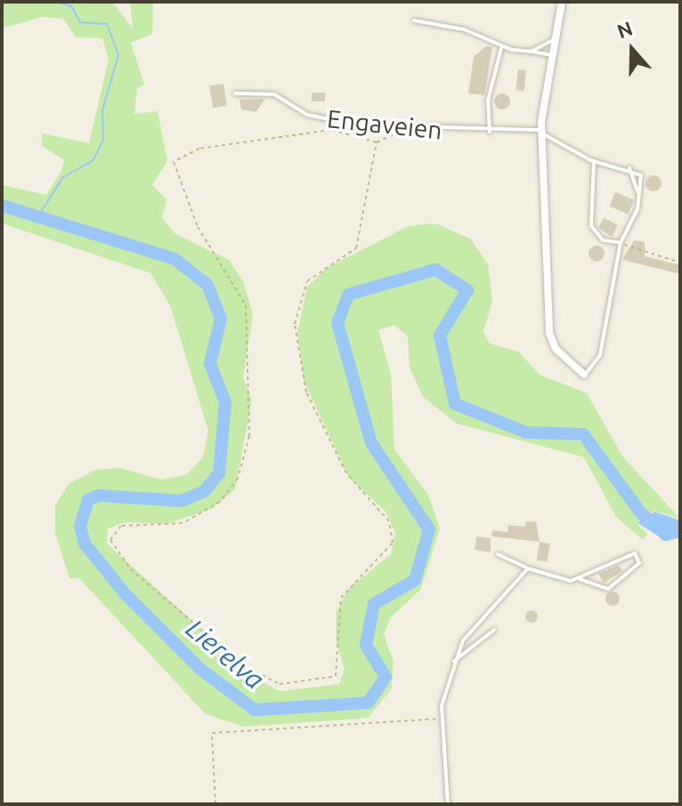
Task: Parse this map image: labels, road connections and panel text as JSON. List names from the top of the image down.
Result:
{
  "streets": {
    "lane": ["Engaveien"]
  },
  "water": ["Lierelva"],
  "north": "top"
}
